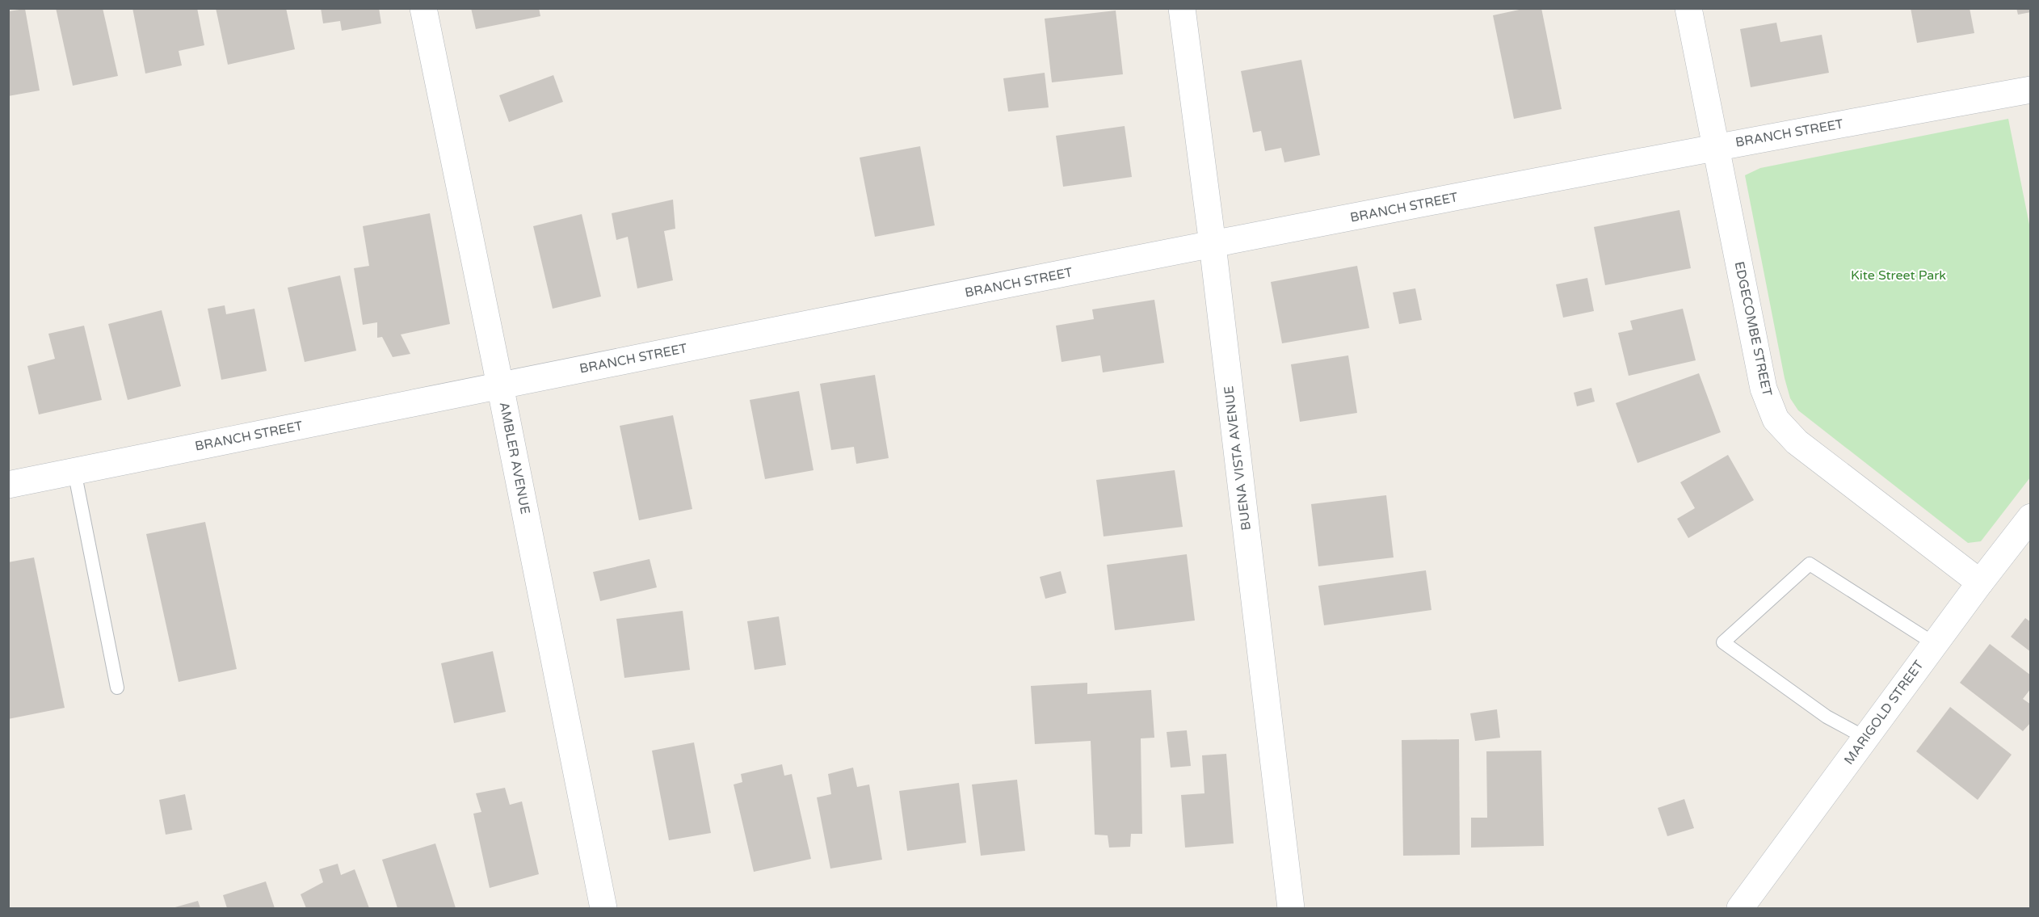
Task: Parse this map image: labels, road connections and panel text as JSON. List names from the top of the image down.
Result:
{
  "streets": {
    "street": [
      "BRANCH STREET",
      "EDGECOMBE STREET",
      "AMBLER AVENUE",
      "BUENA VISTA AVENUE",
      "MARIGOLD STREET"
    ]
  },
  "crossings": [
    ["BRANCH STREET", "EDGECOMBE STREET"],
    ["BRANCH STREET", "AMBLER AVENUE"],
    ["BRANCH STREET", "BUENA VISTA AVENUE"],
    ["EDGECOMBE STREET", "MARIGOLD STREET"]
  ],
  "parks": ["Kite Street Park"]
}
